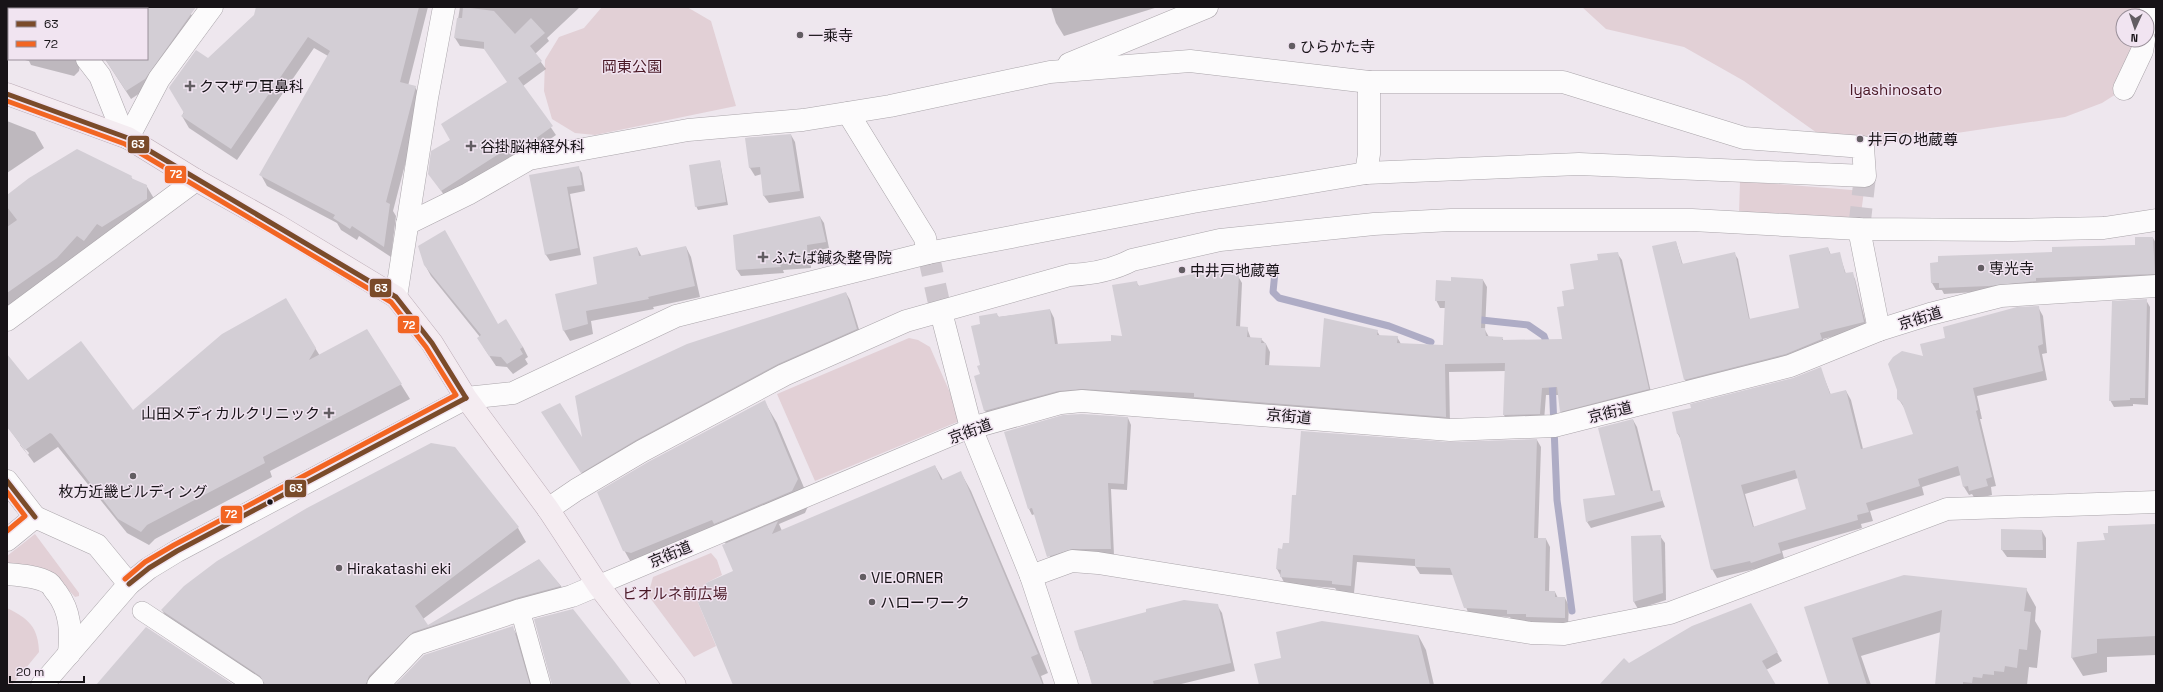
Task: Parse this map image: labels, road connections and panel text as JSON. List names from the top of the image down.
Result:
{
  "streets": {
    "street": ["京街道"]
  },
  "parks": ["岡東公園", "Iyashinosato", "ビオルネ前広場"],
  "places": {
    "other": [
      "一乘寺",
      "ひらかた寺",
      "井戸の地蔵尊",
      "専光寺",
      "中井戸地蔵尊",
      "枚方近畿ビルディング",
      "Hirakatashi eki",
      "VIE.ORNER",
      "ハローワーク"
    ],
    "health": [
      "クマザワ耳鼻科",
      "谷掛脳神経外科",
      "ふたば鍼灸整骨院",
      "山田メディカルクリニック"
    ]
  },
  "lines": ["transit line 63", "transit line 72"],
  "legend": ["63", "72"],
  "scale_bar": "20 m",
  "north": "bottom"
}
